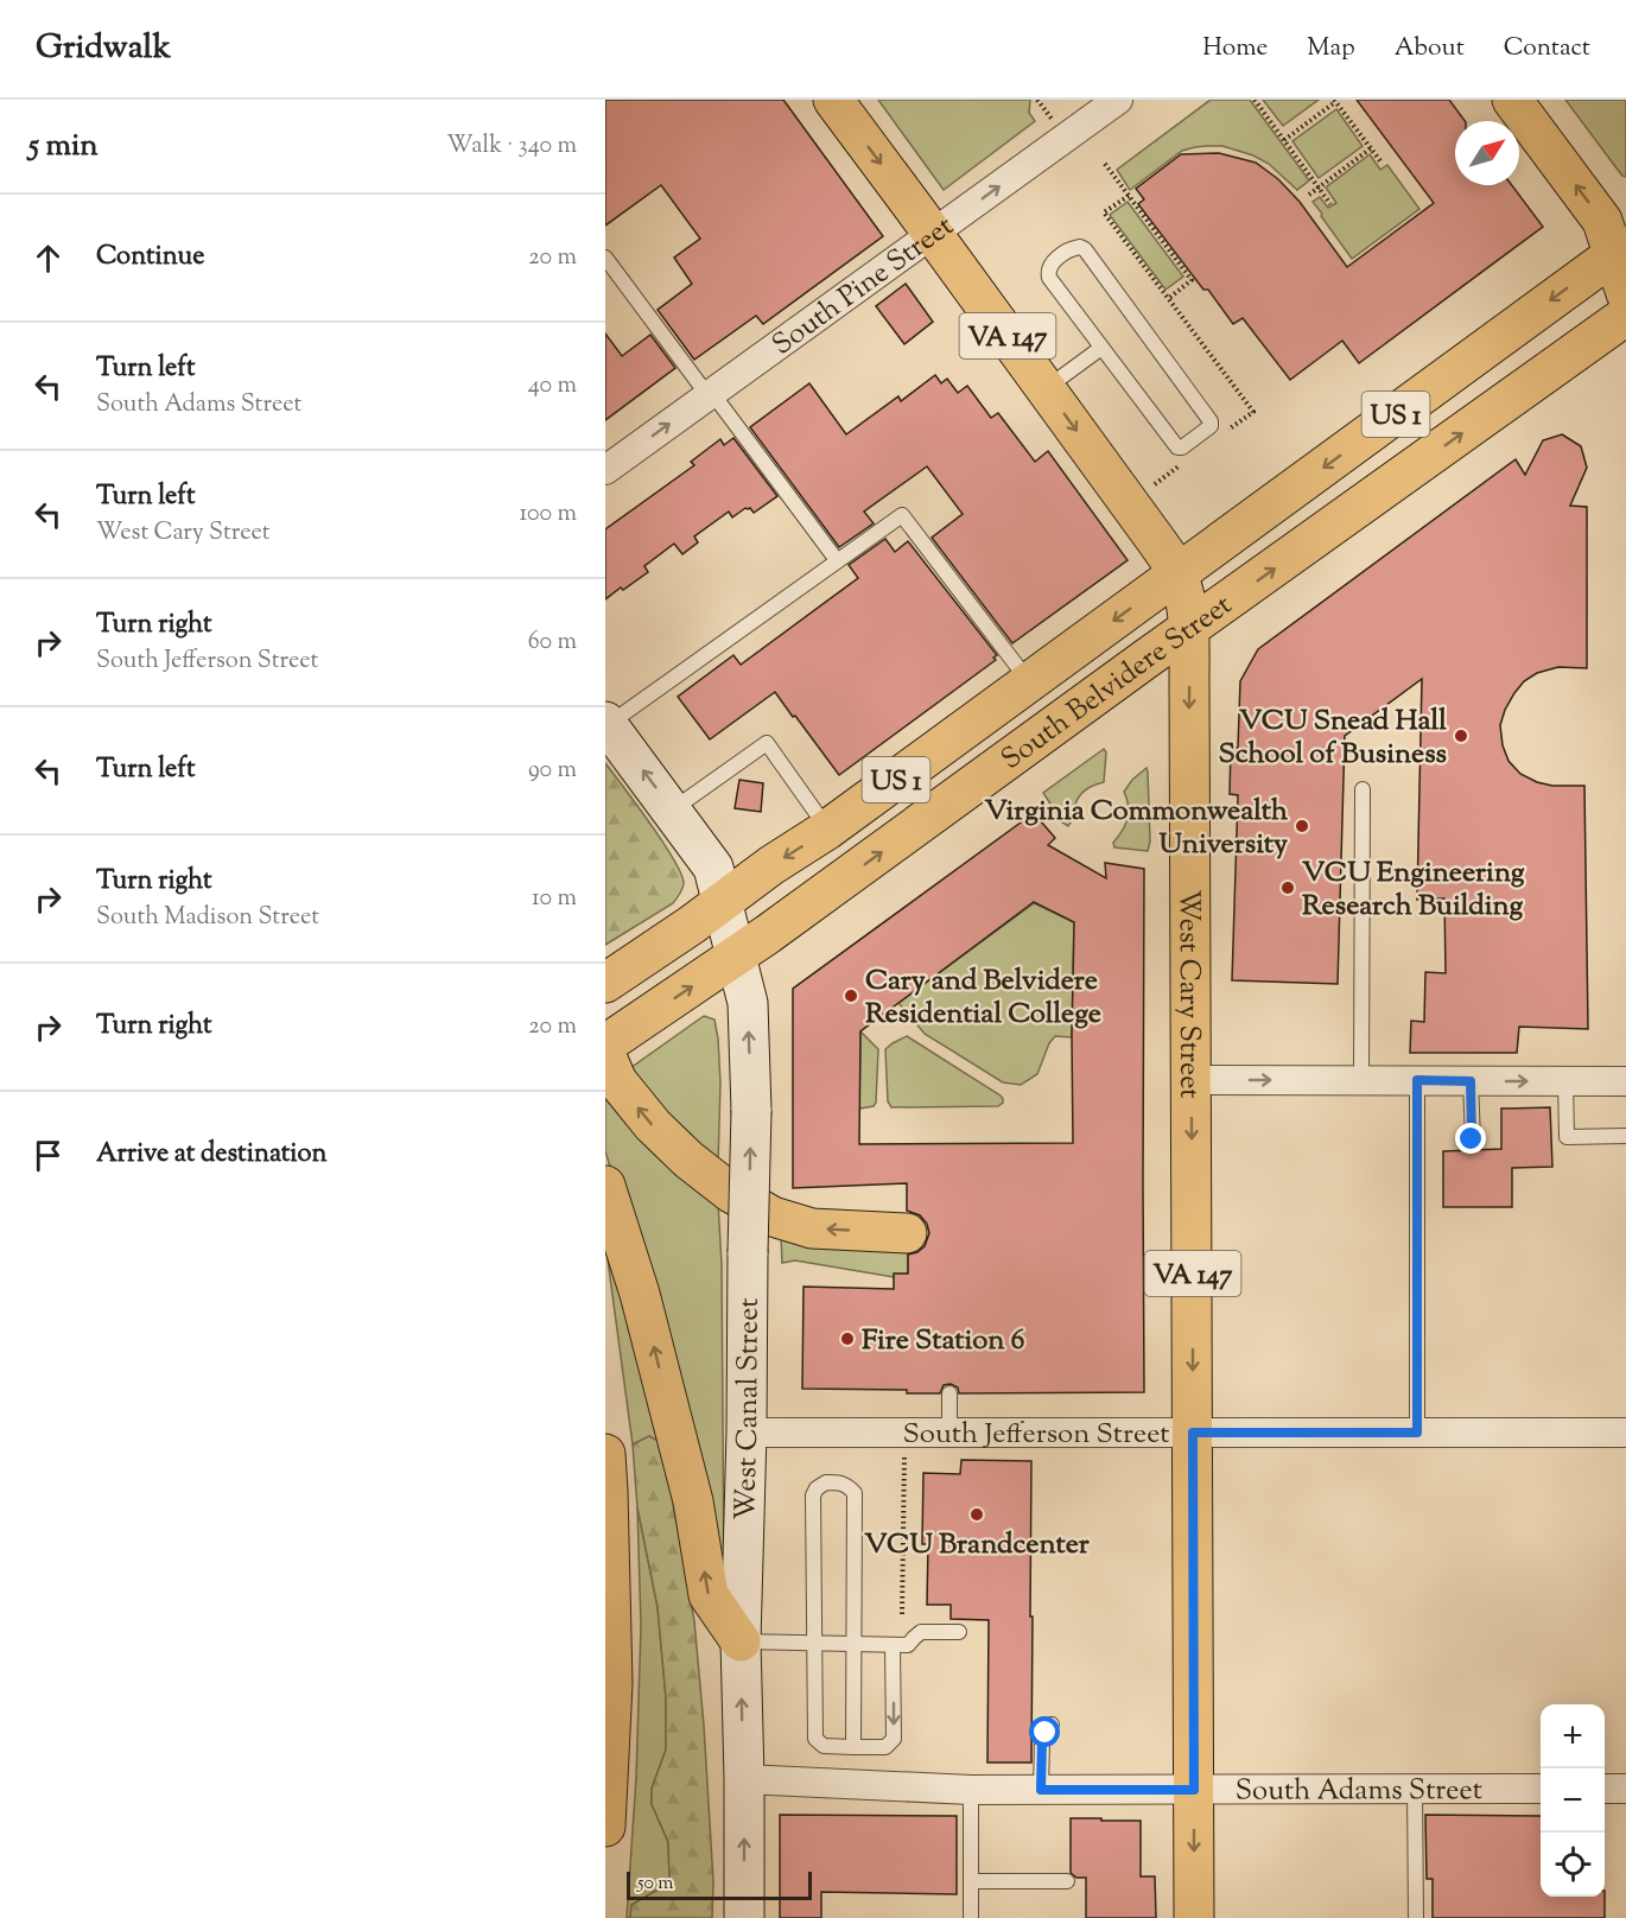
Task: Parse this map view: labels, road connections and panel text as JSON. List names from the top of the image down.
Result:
{
  "streets": {
    "main road": [
      "VA 147",
      "US 1",
      "South Belvidere Street",
      "West Cary Street",
      "West Canal Street"
    ],
    "street": ["South Pine Street", "South Jefferson Street", "South Adams Street"]
  },
  "crossings": [
    ["South Pine Street", "West Cary Street"],
    ["South Belvidere Street", "West Cary Street"],
    ["South Belvidere Street", "West Canal Street"],
    ["West Cary Street", "South Jefferson Street"],
    ["West Cary Street", "South Adams Street"],
    ["West Canal Street", "South Jefferson Street"],
    ["West Canal Street", "South Adams Street"]
  ],
  "one_way": ["South Pine Street", "West Cary Street"],
  "places": [
    "VCU Snead Hall School of Business",
    "Virginia Commonwealth University",
    "VCU Engineering Research Building",
    "Cary and Belvidere Residential College",
    "Fire Station 6",
    "VCU Brandcenter"
  ],
  "scale_bar": "50 m",
  "north": "top right",
  "page": {
    "header": "Gridwalk",
    "nav": [
      "Home",
      "Map",
      "About",
      "Contact"
    ],
    "heading": ["5 min", "Walk · 340 m"],
    "list": [
      ["Continue", "20 m"],
      ["Turn left", "South Adams Street", "40 m"],
      ["Turn left", "West Cary Street", "100 m"],
      ["Turn right", "South Jefferson Street", "60 m"],
      ["Turn left", "90 m"],
      ["Turn right", "South Madison Street", "10 m"],
      ["Turn right", "20 m"],
      "Arrive at destination"
    ],
    "map_buttons": ["+", "−"],
    "scale": "50 m"
  }
}
